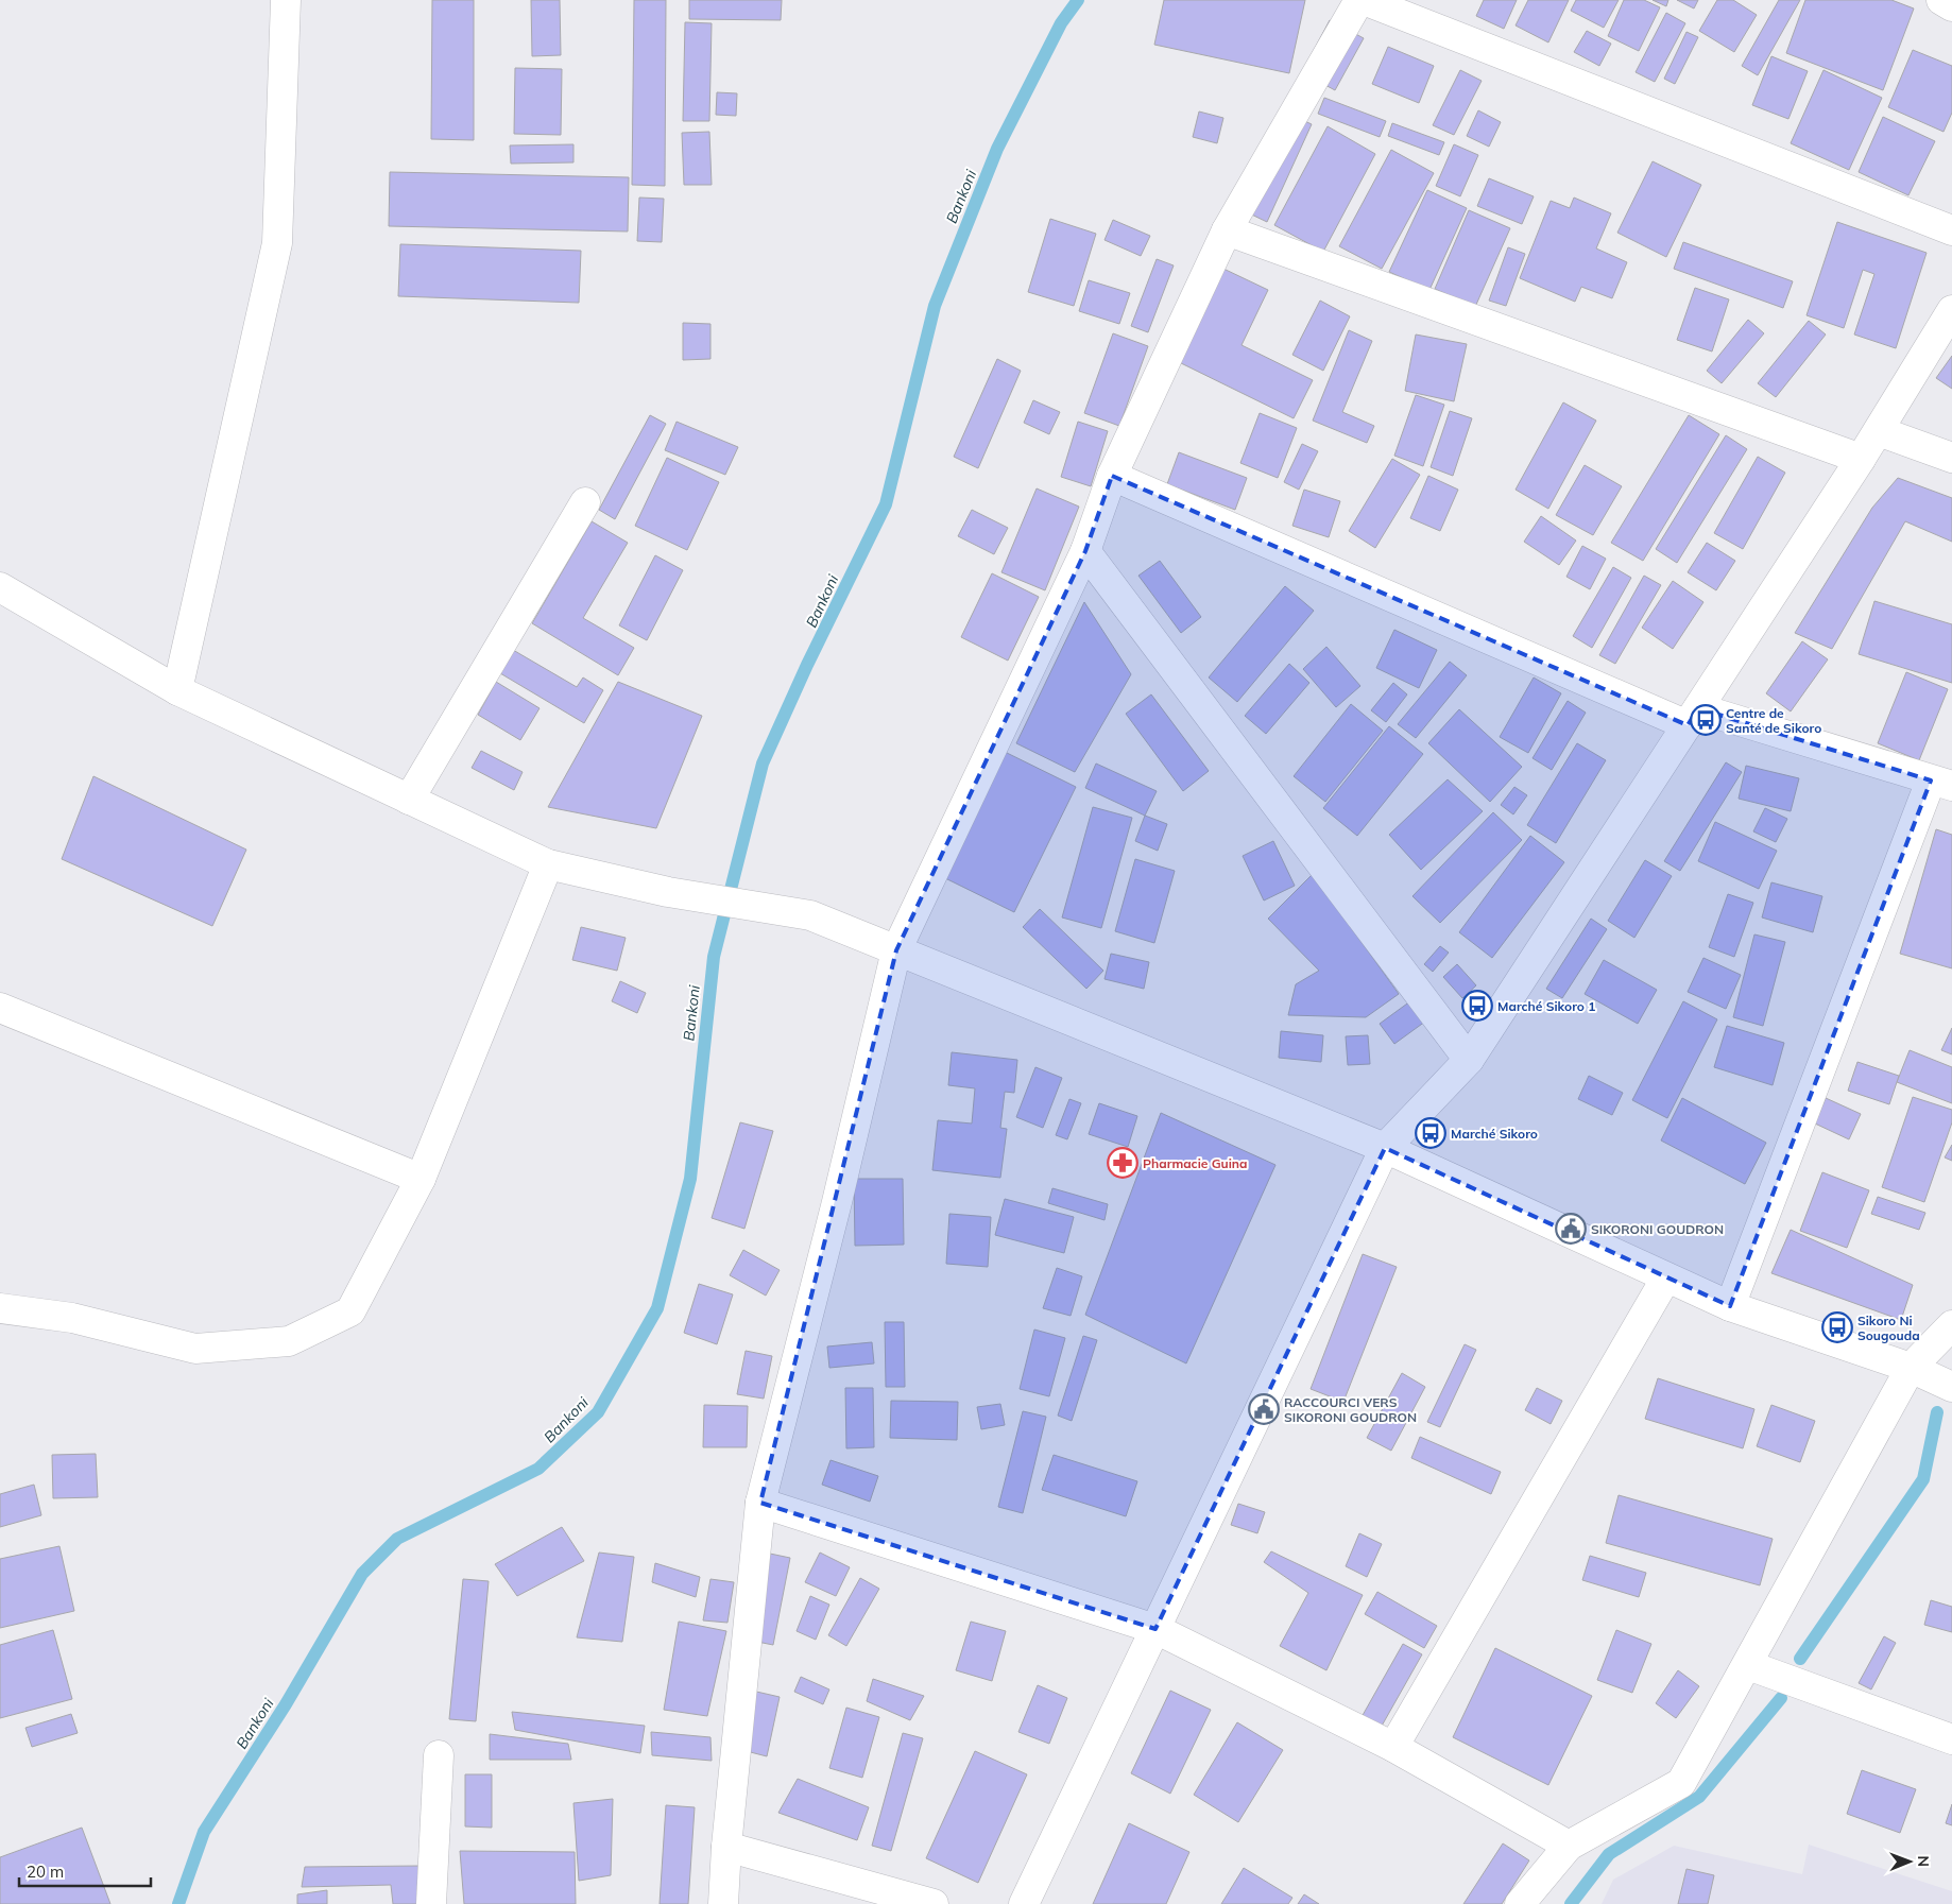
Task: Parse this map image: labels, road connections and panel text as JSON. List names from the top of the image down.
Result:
{
  "water": ["Bankoni"],
  "places": {
    "bus stop": [
      "Centre de Santé de Sikoro",
      "Marché Sikoro 1",
      "Marché Sikoro",
      "Sikoro Ni Sougouda"
    ],
    "pharmacy": ["Pharmacie Guina"],
    "public building": ["SIKORONI GOUDRON", "RACCOURCI VERS SIKORONI GOUDRON"]
  },
  "scale_bar": "20 m",
  "north": "right"
}
